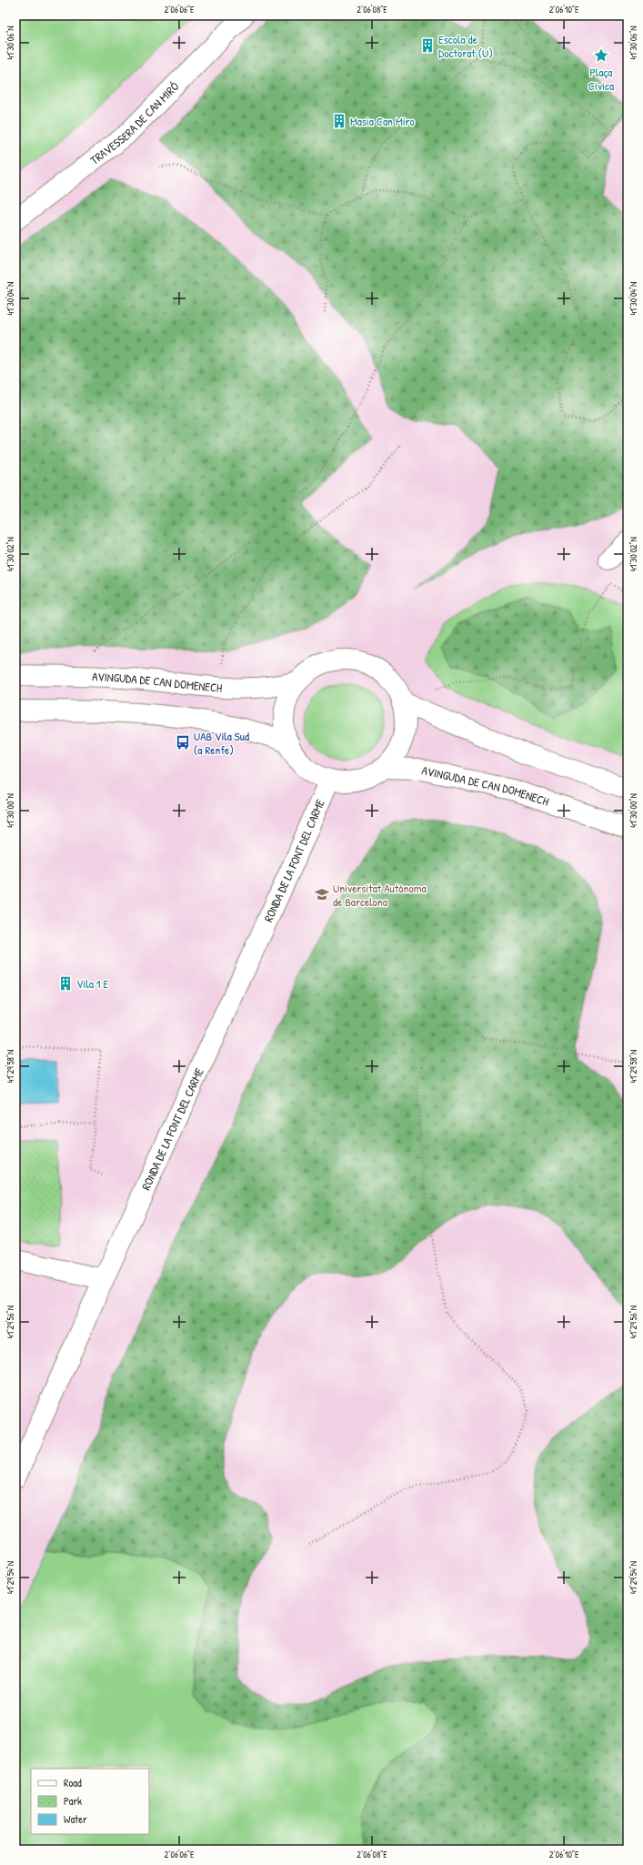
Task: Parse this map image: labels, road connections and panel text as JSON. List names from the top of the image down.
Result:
{
  "streets": {
    "street": ["TRAVESSERA DE CAN MIRÓ", "AVINGUDA DE CAN DOMENECH", "RONDA DE LA FONT DEL CARME"]
  },
  "crossings": [
    ["AVINGUDA DE CAN DOMENECH", "RONDA DE LA FONT DEL CARME"]
  ],
  "places": {
    "building": ["Escola de Doctorat (U)", "Masia Can Miro", "Vila 1 E"],
    "place": ["Plaça Cívica"],
    "bus stop": ["UAB Vila Sud (a Renfe)"],
    "school or university": ["Universitat Autònoma de Barcelona"]
  },
  "legend": ["Road", "Park", "Water"],
  "coordinates": [
    "2°06'06\"E",
    "2°06'08\"E",
    "2°06'10\"E",
    "41°30'06\"N",
    "41°30'04\"N",
    "41°30'02\"N",
    "41°30'00\"N",
    "41°29'58\"N",
    "41°29'56\"N",
    "41°29'54\"N"
  ]
}
